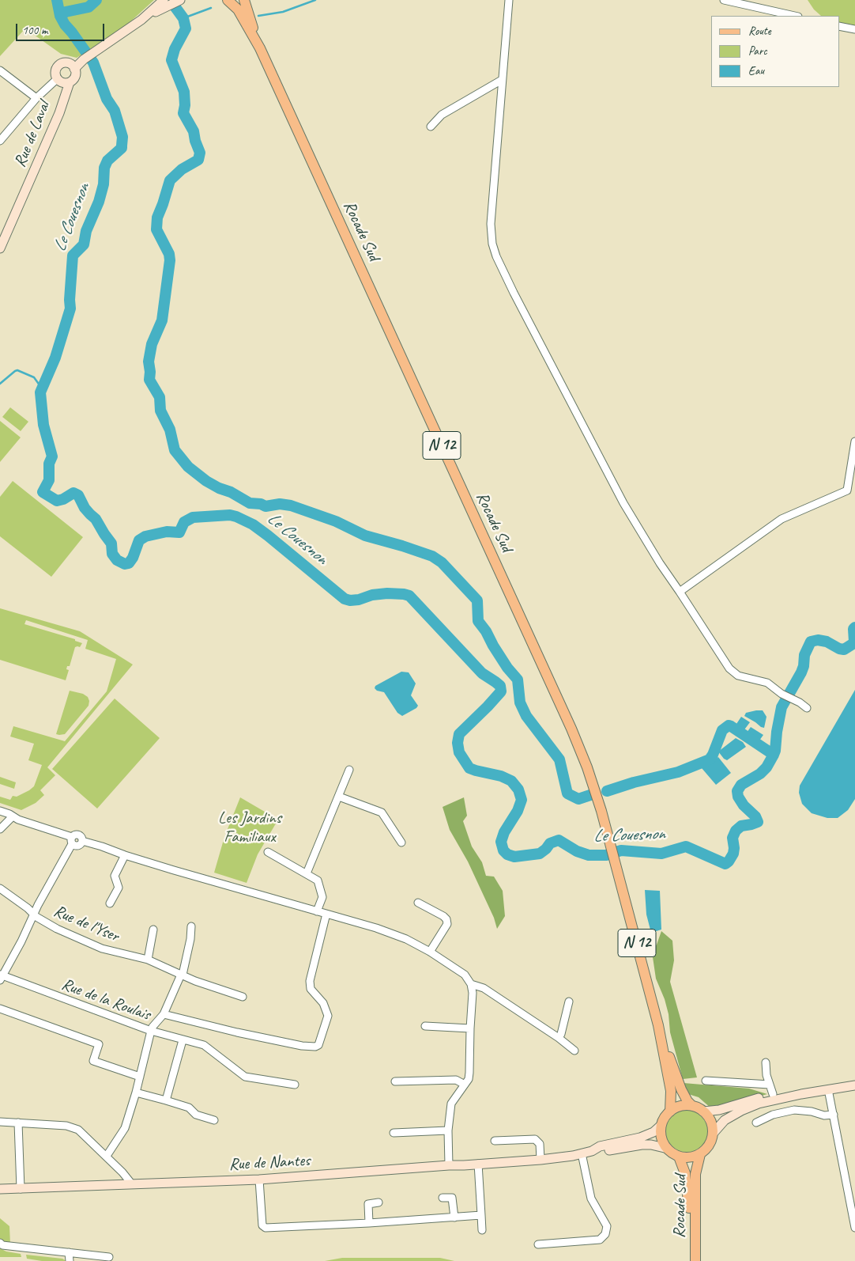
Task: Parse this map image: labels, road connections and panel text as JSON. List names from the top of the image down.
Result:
{
  "streets": {
    "main road": [
      "Rue de Laval",
      "Rocade Sud",
      "N 12",
      "Rue de Nantes"
    ],
    "street": ["Rue de l'Yser", "Rue de la Roulais"]
  },
  "crossings": [
    ["Rocade Sud", "Rue de Nantes"]
  ],
  "water": ["Le Couesnon"],
  "parks": ["Les Jardins Familiaux"],
  "legend": ["Route", "Parc", "Eau"],
  "scale_bar": "100 m"
}
